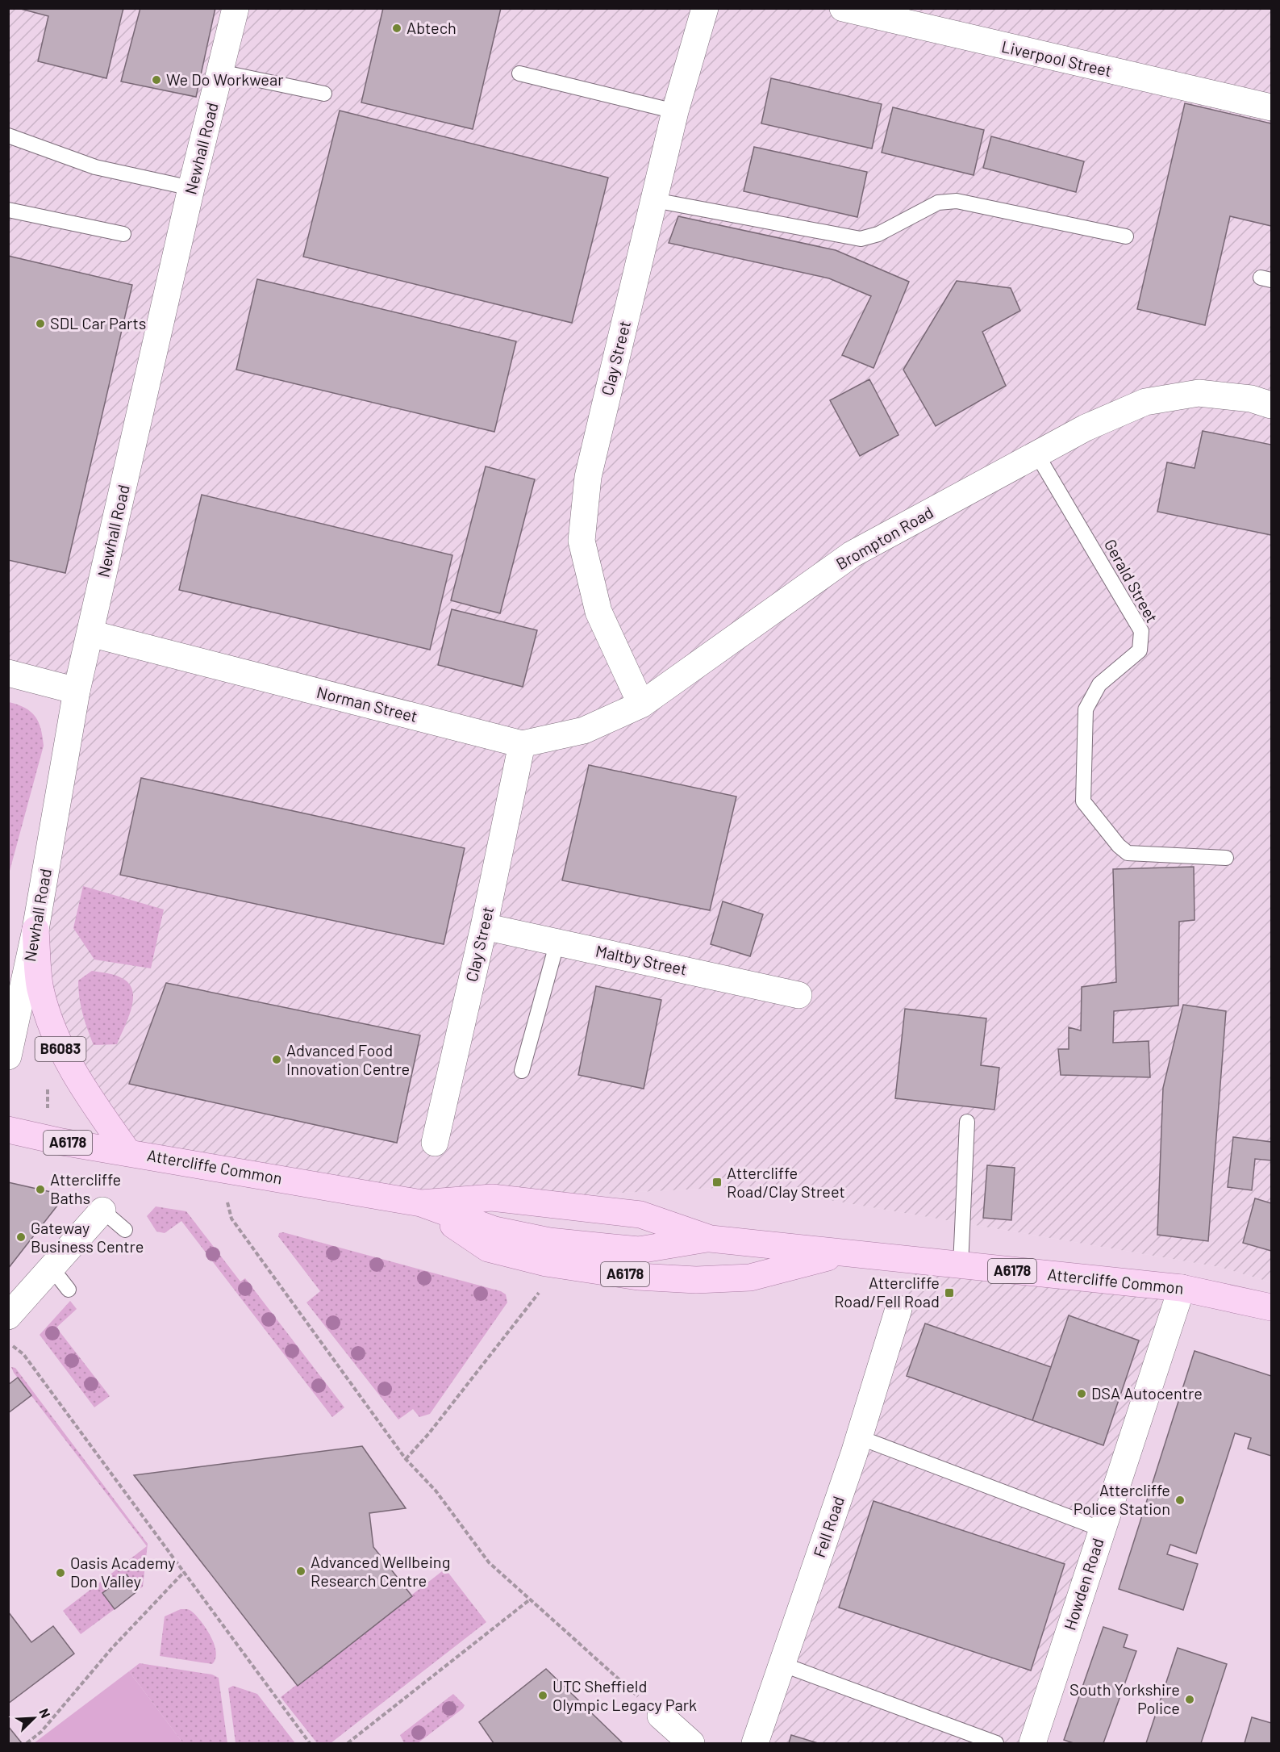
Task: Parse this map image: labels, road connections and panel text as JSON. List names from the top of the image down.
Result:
{
  "streets": {
    "main road": ["B6083", "A6178", "Attercliffe Common"],
    "street": [
      "Liverpool Street",
      "Newhall Road",
      "Clay Street",
      "Brompton Road",
      "Norman Street",
      "Maltby Street",
      "Fell Road",
      "Howden Road"
    ],
    "lane": ["Gerald Street"]
  },
  "crossings": [
    ["Newhall Road", "Norman Street"],
    ["Newhall Road", "B6083"],
    ["Clay Street", "Brompton Road"],
    ["Clay Street", "Norman Street"],
    ["Clay Street", "Maltby Street"],
    ["Brompton Road", "Gerald Street"],
    ["Brompton Road", "Norman Street"],
    ["B6083", "Attercliffe Common"],
    ["Attercliffe Common", "Howden Road"]
  ],
  "places": {
    "other": [
      "Abtech",
      "We Do Workwear",
      "SDL Car Parts",
      "Advanced Food Innovation Centre",
      "Attercliffe Baths",
      "Gateway Business Centre",
      "DSA Autocentre",
      "Attercliffe Police Station",
      "Advanced Wellbeing Research Centre",
      "Oasis Academy Don Valley",
      "UTC Sheffield Olympic Legacy Park",
      "South Yorkshire Police"
    ],
    "transit": ["Attercliffe Road/Clay Street", "Attercliffe Road/Fell Road"]
  },
  "north": "top right"
}
